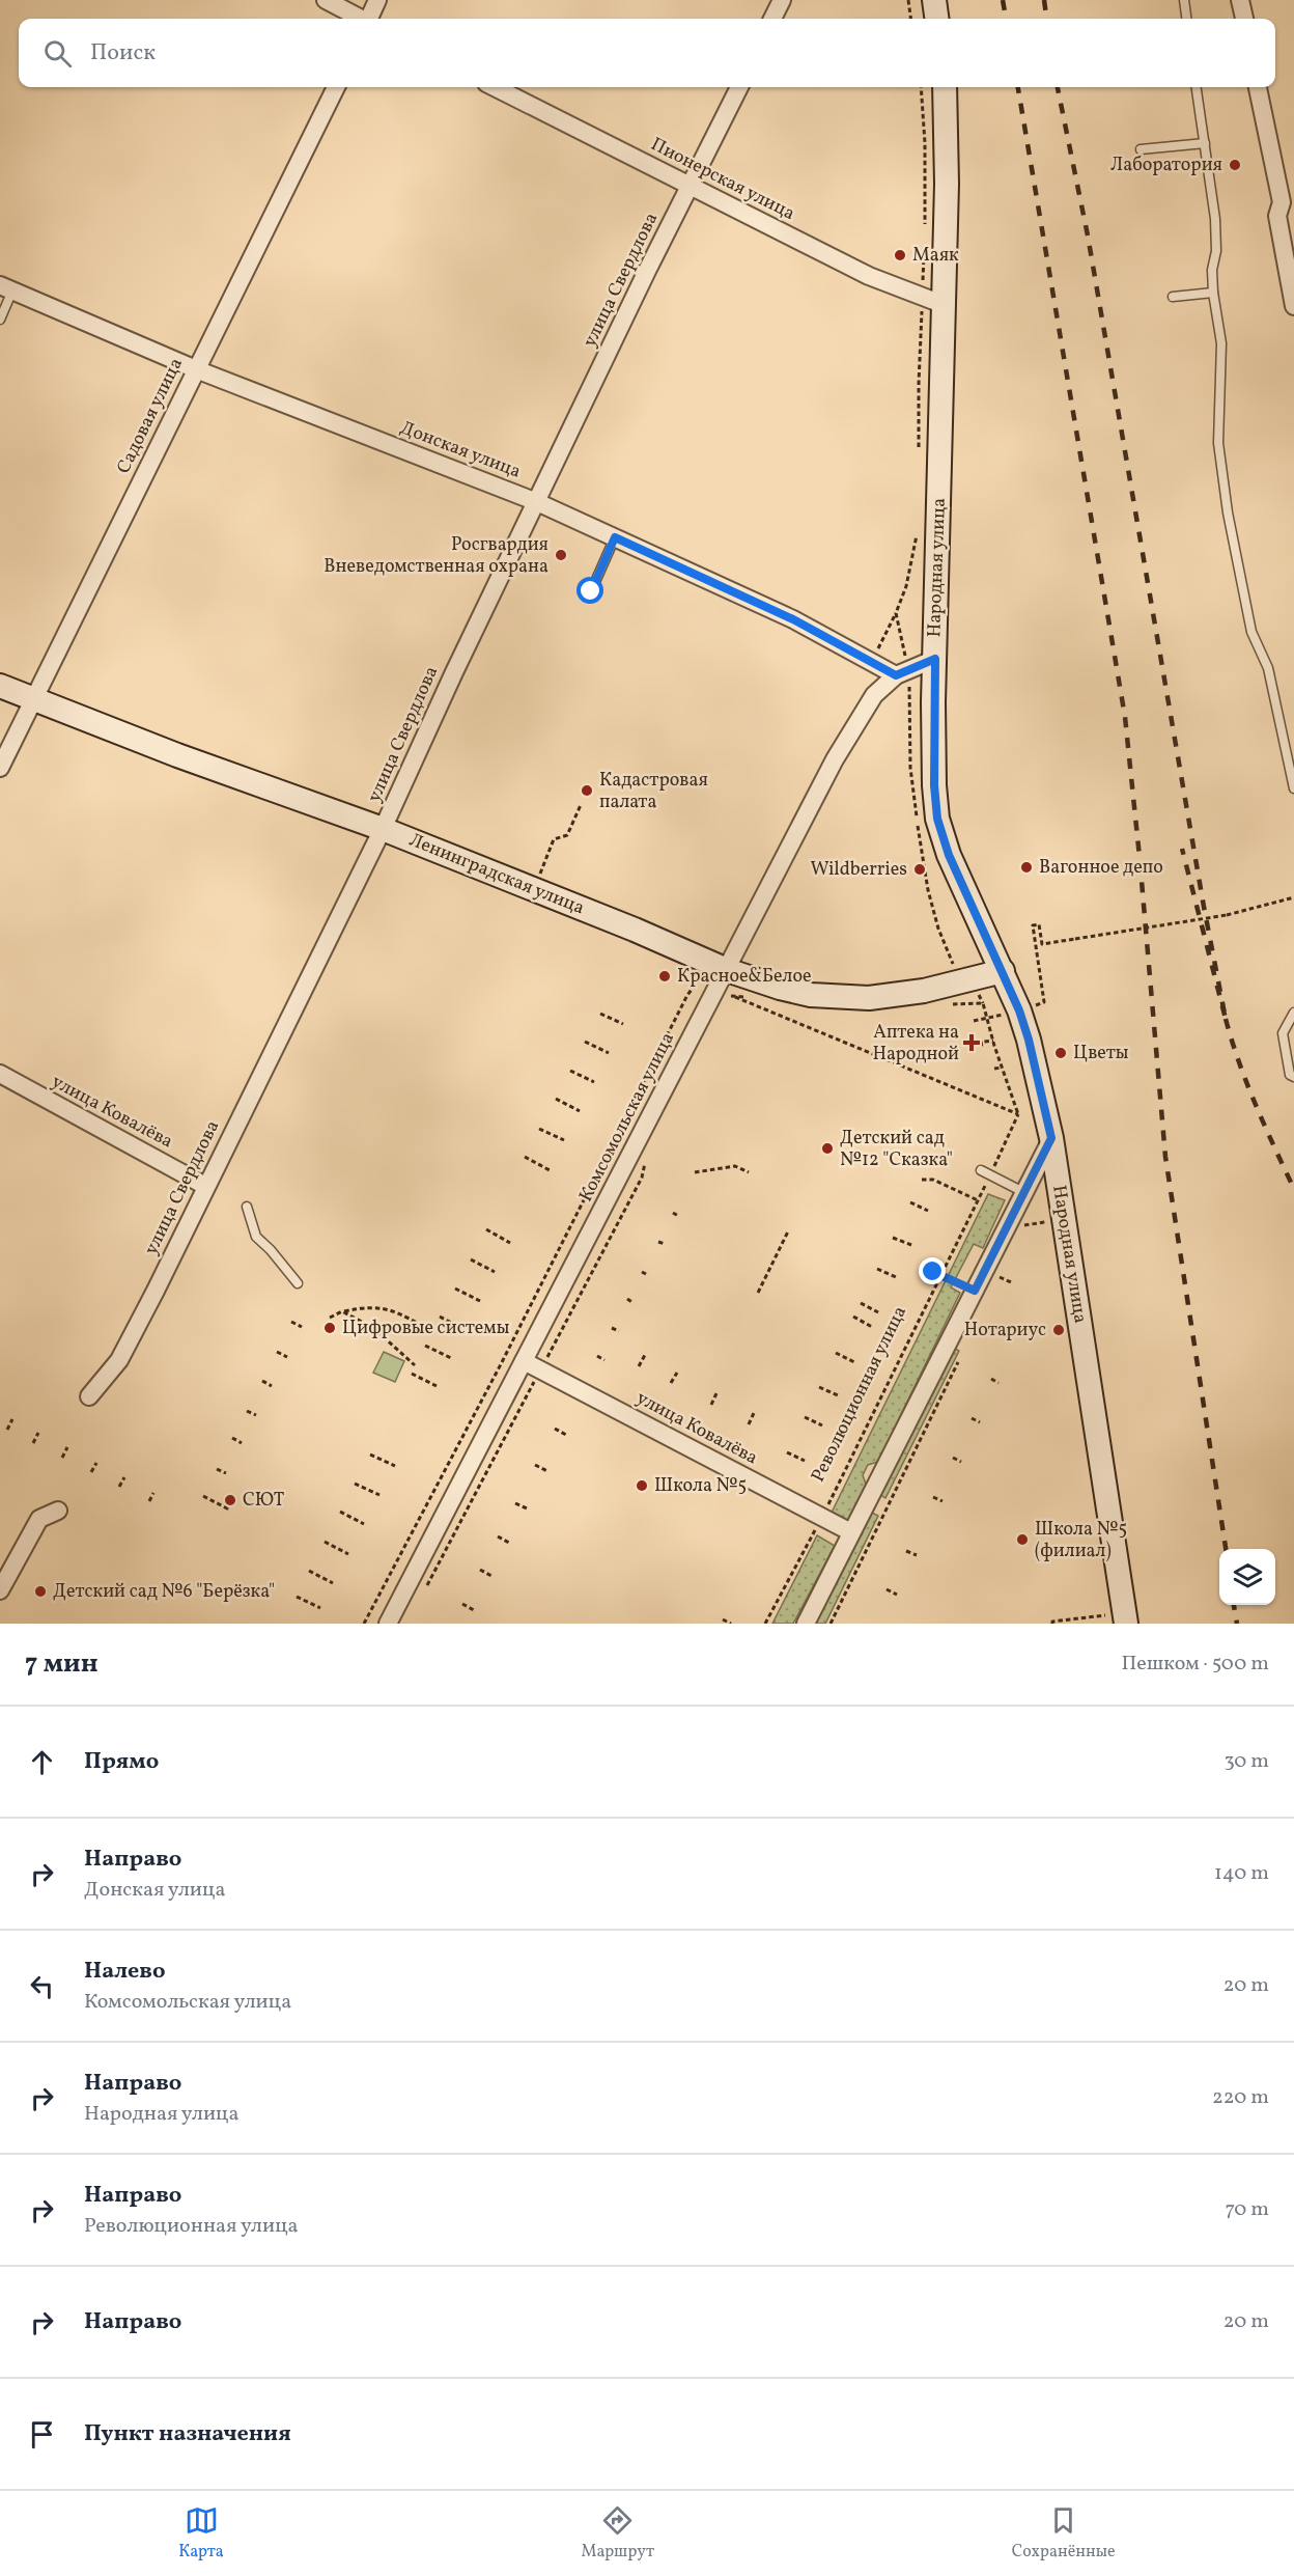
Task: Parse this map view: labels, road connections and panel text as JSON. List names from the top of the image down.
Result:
{
  "streets": {
    "street": [
      "Пионерская улица",
      "улица Свердлова",
      "Садовая улица",
      "Донская улица",
      "Народная улица",
      "Ленинградская улица",
      "улица Ковалёва",
      "Комсомольская улица"
    ],
    "path": ["Революционная улица"]
  },
  "crossings": [
    ["Пионерская улица", "улица Свердлова"],
    ["Пионерская улица", "Народная улица"],
    ["улица Свердлова", "Донская улица"],
    ["улица Свердлова", "Ленинградская улица"],
    ["улица Свердлова", "улица Ковалёва"],
    ["Садовая улица", "Донская улица"],
    ["Садовая улица", "Ленинградская улица"],
    ["Донская улица", "Комсомольская улица"],
    ["Народная улица", "Ленинградская улица"],
    ["Народная улица", "Комсомольская улица"],
    ["Ленинградская улица", "Комсомольская улица"],
    ["улица Ковалёва", "Комсомольская улица"],
    ["улица Ковалёва", "Революционная улица"]
  ],
  "places": {
    "other": [
      "Лаборатория",
      "Маяк",
      "Росгвардия Вневедомственная охрана",
      "Кадастровая палата",
      "Вагонное депо",
      "Wildberries",
      "Красное&Белое",
      "Цветы",
      "Детский сад №12 \"Сказка\"",
      "Цифровые системы",
      "Нотариус",
      "Школа №5",
      "СЮТ",
      "Школа №5 (филиал)",
      "Детский сад №6 \"Берёзка\""
    ],
    "health": ["Аптека на Народной"]
  },
  "page": {
    "search": "Поиск",
    "heading": ["7 мин", "Пешком · 500 m"],
    "list": [
      ["Прямо", "30 m"],
      ["Направо", "Донская улица", "140 m"],
      ["Налево", "Комсомольская улица", "20 m"],
      ["Направо", "Народная улица", "220 m"],
      ["Направо", "Революционная улица", "70 m"],
      ["Направо", "20 m"],
      "Пункт назначения"
    ],
    "nav": ["Карта", "Маршрут", "Сохранённые"]
  }
}
